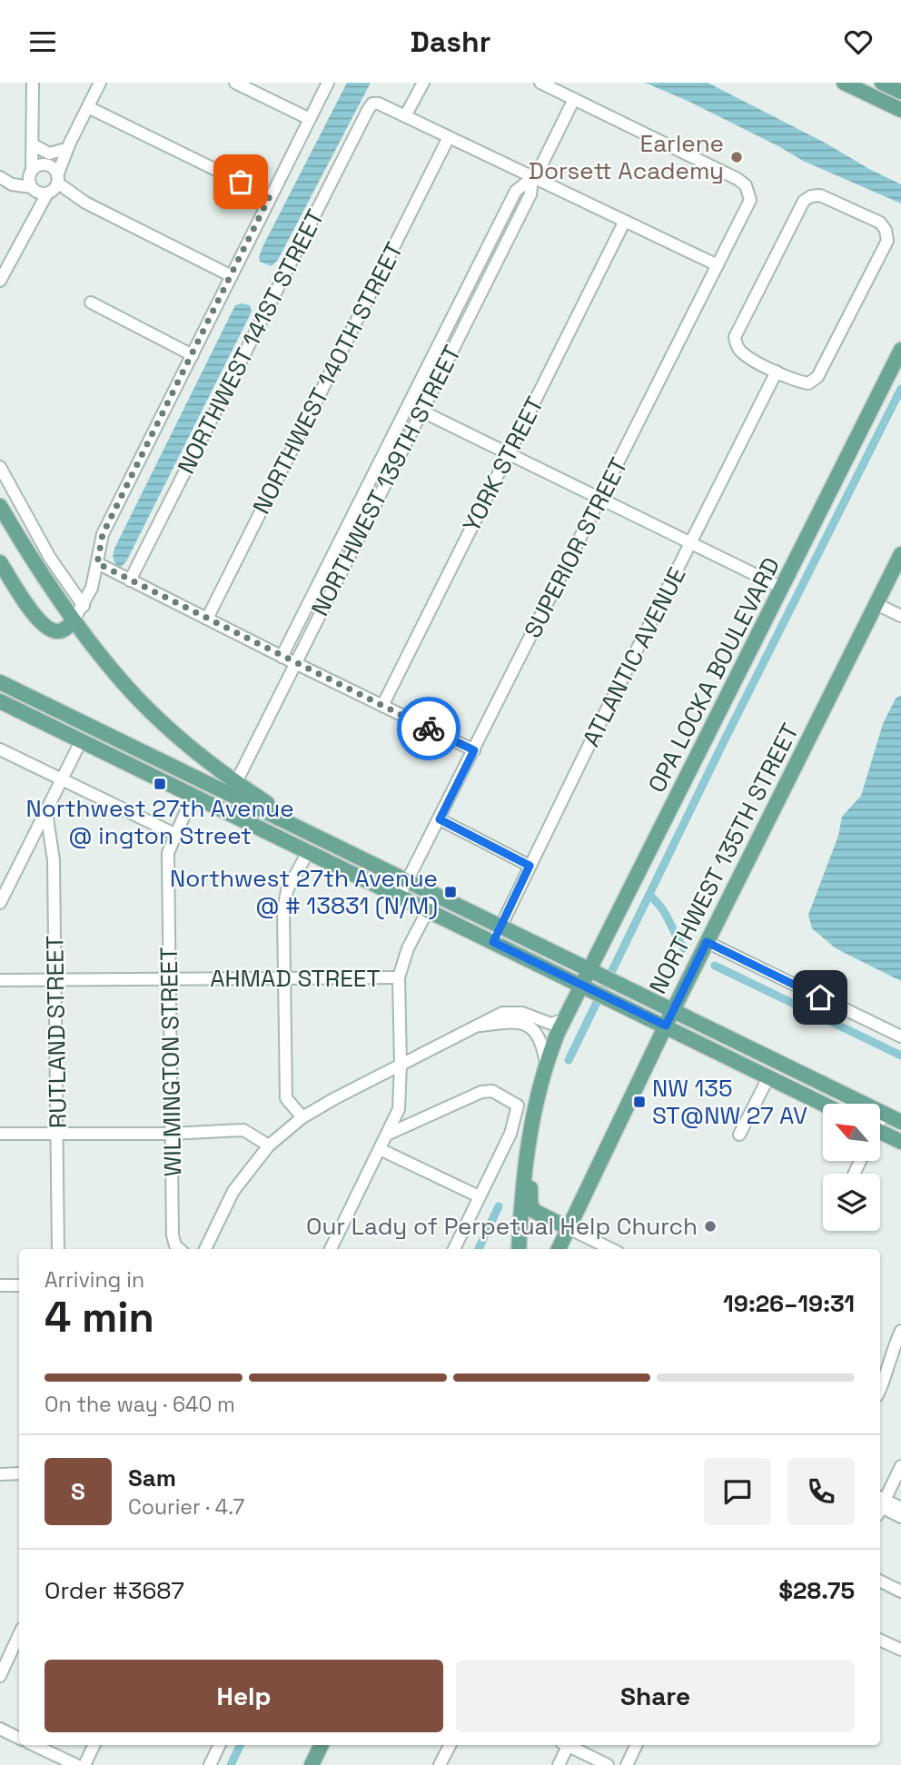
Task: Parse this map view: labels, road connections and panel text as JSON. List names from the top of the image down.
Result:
{
  "streets": {
    "main road": ["OPA LOCKA BOULEVARD", "NORTHWEST 135TH STREET"],
    "street": [
      "NORTHWEST 141ST STREET",
      "NORTHWEST 140TH STREET",
      "YORK STREET",
      "NORTHWEST 139TH STREET",
      "SUPERIOR STREET",
      "ATLANTIC AVENUE",
      "AHMAD STREET",
      "RUTLAND STREET",
      "WILMINGTON STREET"
    ]
  },
  "crossings": [
    ["NORTHWEST 139TH STREET", "SUPERIOR STREET"],
    ["AHMAD STREET", "RUTLAND STREET"],
    ["AHMAD STREET", "WILMINGTON STREET"]
  ],
  "places": {
    "other": ["Earlene Dorsett Academy", "Our Lady of Perpetual Help Church"],
    "transit": ["Northwest 27th Avenue @ ington Street", "Northwest 27th Avenue @ # 13831 (N/M)", "NW 135 ST@NW 27 AV"]
  },
  "north": "top left",
  "page": {
    "header": "Dashr",
    "heading": ["4 min", "Arriving in", "19:26–19:31"],
    "panel": [
      "Sam",
      "Courier · 4.7",
      "Order #3687",
      "$28.75"
    ],
    "bar": "On the way · 640 m",
    "round": "S",
    "buttons": ["Help", "Share"]
  }
}
